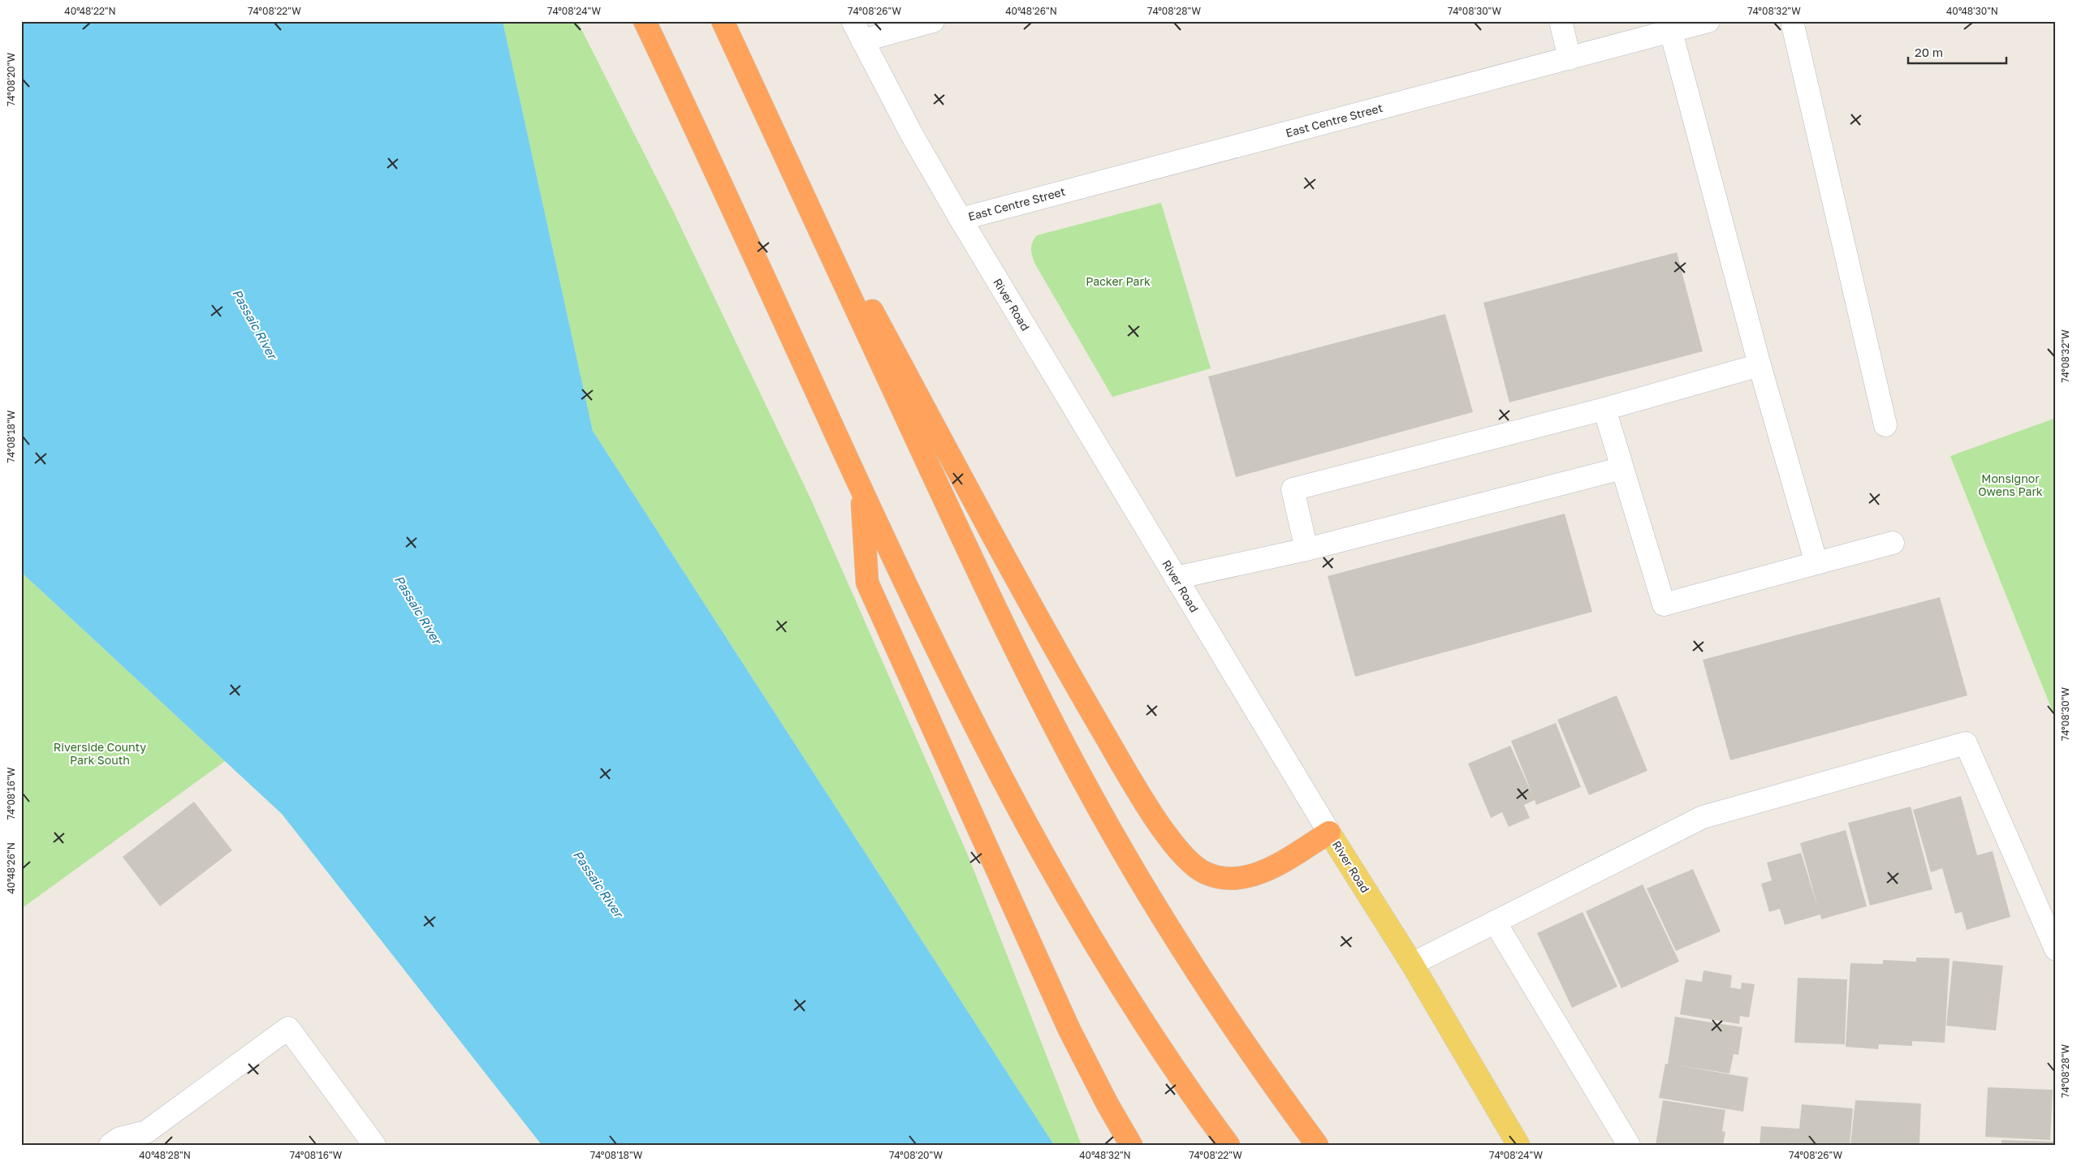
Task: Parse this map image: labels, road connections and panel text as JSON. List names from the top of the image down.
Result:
{
  "streets": {
    "main road": ["River Road"],
    "street": ["East Centre Street"]
  },
  "crossings": [
    ["East Centre Street", "River Road"]
  ],
  "water": ["Passaic River"],
  "parks": ["Packer Park", "Monsignor Owens Park", "Riverside County Park South"],
  "scale_bar": "20 m",
  "coordinates": [
    "40°48'22\"N",
    "74°08'22\"W",
    "74°08'24\"W",
    "74°08'26\"W",
    "40°48'26\"N",
    "74°08'28\"W",
    "74°08'30\"W",
    "74°08'32\"W",
    "40°48'30\"N",
    "74°08'20\"W",
    "74°08'18\"W",
    "74°08'16\"W",
    "40°48'28\"N",
    "40°48'32\"N"
  ]
}
